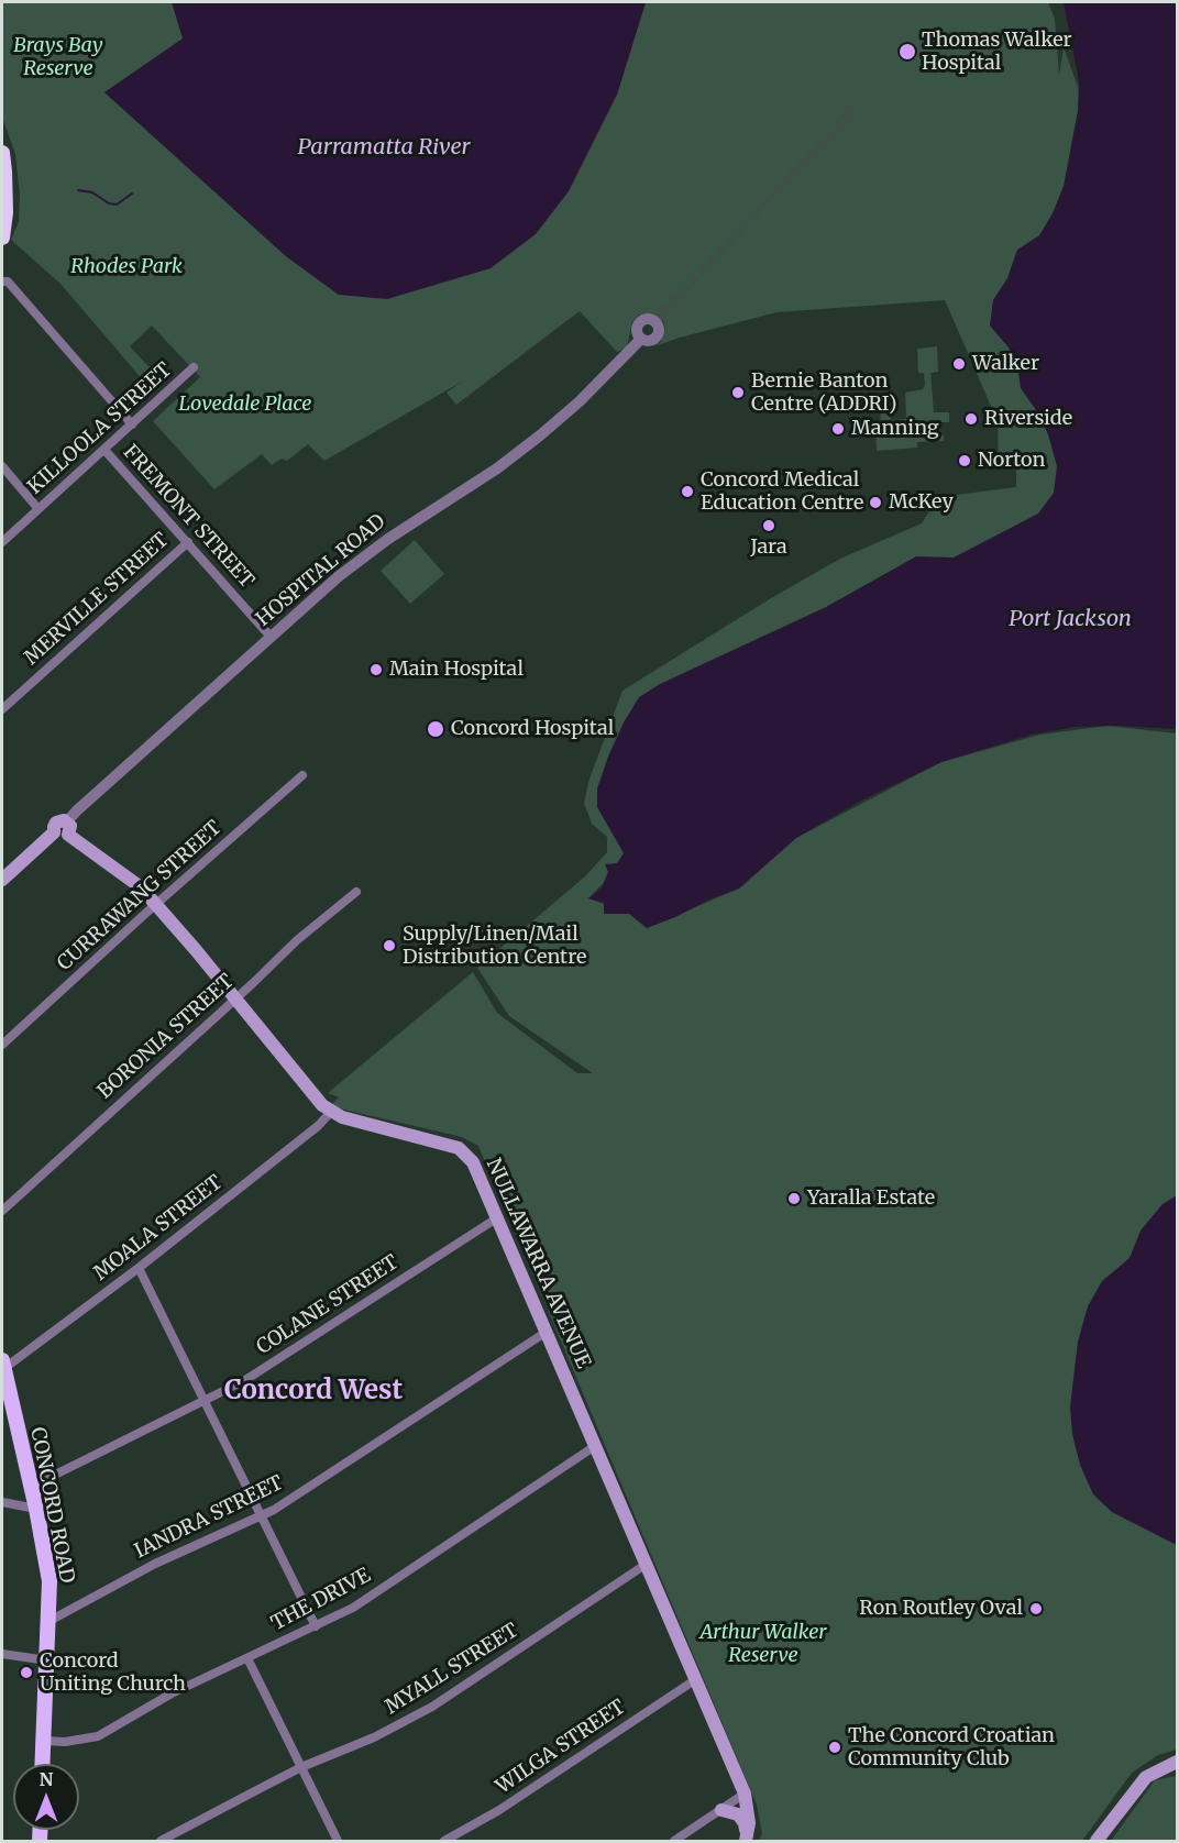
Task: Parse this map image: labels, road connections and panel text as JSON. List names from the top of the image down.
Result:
{
  "streets": {
    "main road": ["HOSPITAL ROAD", "NULLAWARRA AVENUE", "CONCORD ROAD"],
    "street": [
      "KILLOOLA STREET",
      "FREMONT STREET",
      "MERVILLE STREET",
      "CURRAWANG STREET",
      "BORONIA STREET",
      "MOALA STREET",
      "COLANE STREET",
      "IANDRA STREET",
      "THE DRIVE",
      "MYALL STREET",
      "WILGA STREET"
    ]
  },
  "crossings": [
    ["KILLOOLA STREET", "FREMONT STREET"],
    ["FREMONT STREET", "HOSPITAL ROAD"],
    ["FREMONT STREET", "MERVILLE STREET"],
    ["HOSPITAL ROAD", "NULLAWARRA AVENUE"],
    ["CURRAWANG STREET", "NULLAWARRA AVENUE"],
    ["BORONIA STREET", "NULLAWARRA AVENUE"],
    ["MOALA STREET", "NULLAWARRA AVENUE"],
    ["MOALA STREET", "CONCORD ROAD"],
    ["NULLAWARRA AVENUE", "COLANE STREET"],
    ["NULLAWARRA AVENUE", "IANDRA STREET"],
    ["NULLAWARRA AVENUE", "THE DRIVE"],
    ["NULLAWARRA AVENUE", "MYALL STREET"],
    ["NULLAWARRA AVENUE", "WILGA STREET"],
    ["COLANE STREET", "CONCORD ROAD"],
    ["CONCORD ROAD", "IANDRA STREET"],
    ["CONCORD ROAD", "THE DRIVE"]
  ],
  "districts": ["Concord West"],
  "water": ["Parramatta River", "Port Jackson"],
  "parks": [
    "Brays Bay Reserve",
    "Rhodes Park",
    "Lovedale Place",
    "Arthur Walker Reserve"
  ],
  "places": [
    "Thomas Walker Hospital",
    "Walker",
    "Bernie Banton Centre (ADDRI)",
    "Riverside",
    "Manning",
    "Norton",
    "Concord Medical Education Centre",
    "McKey",
    "Jara",
    "Main Hospital",
    "Concord Hospital",
    "Supply/Linen/Mail Distribution Centre",
    "Yaralla Estate",
    "Ron Routley Oval",
    "Concord Uniting Church",
    "The Concord Croatian Community Club"
  ],
  "north": "top"
}
